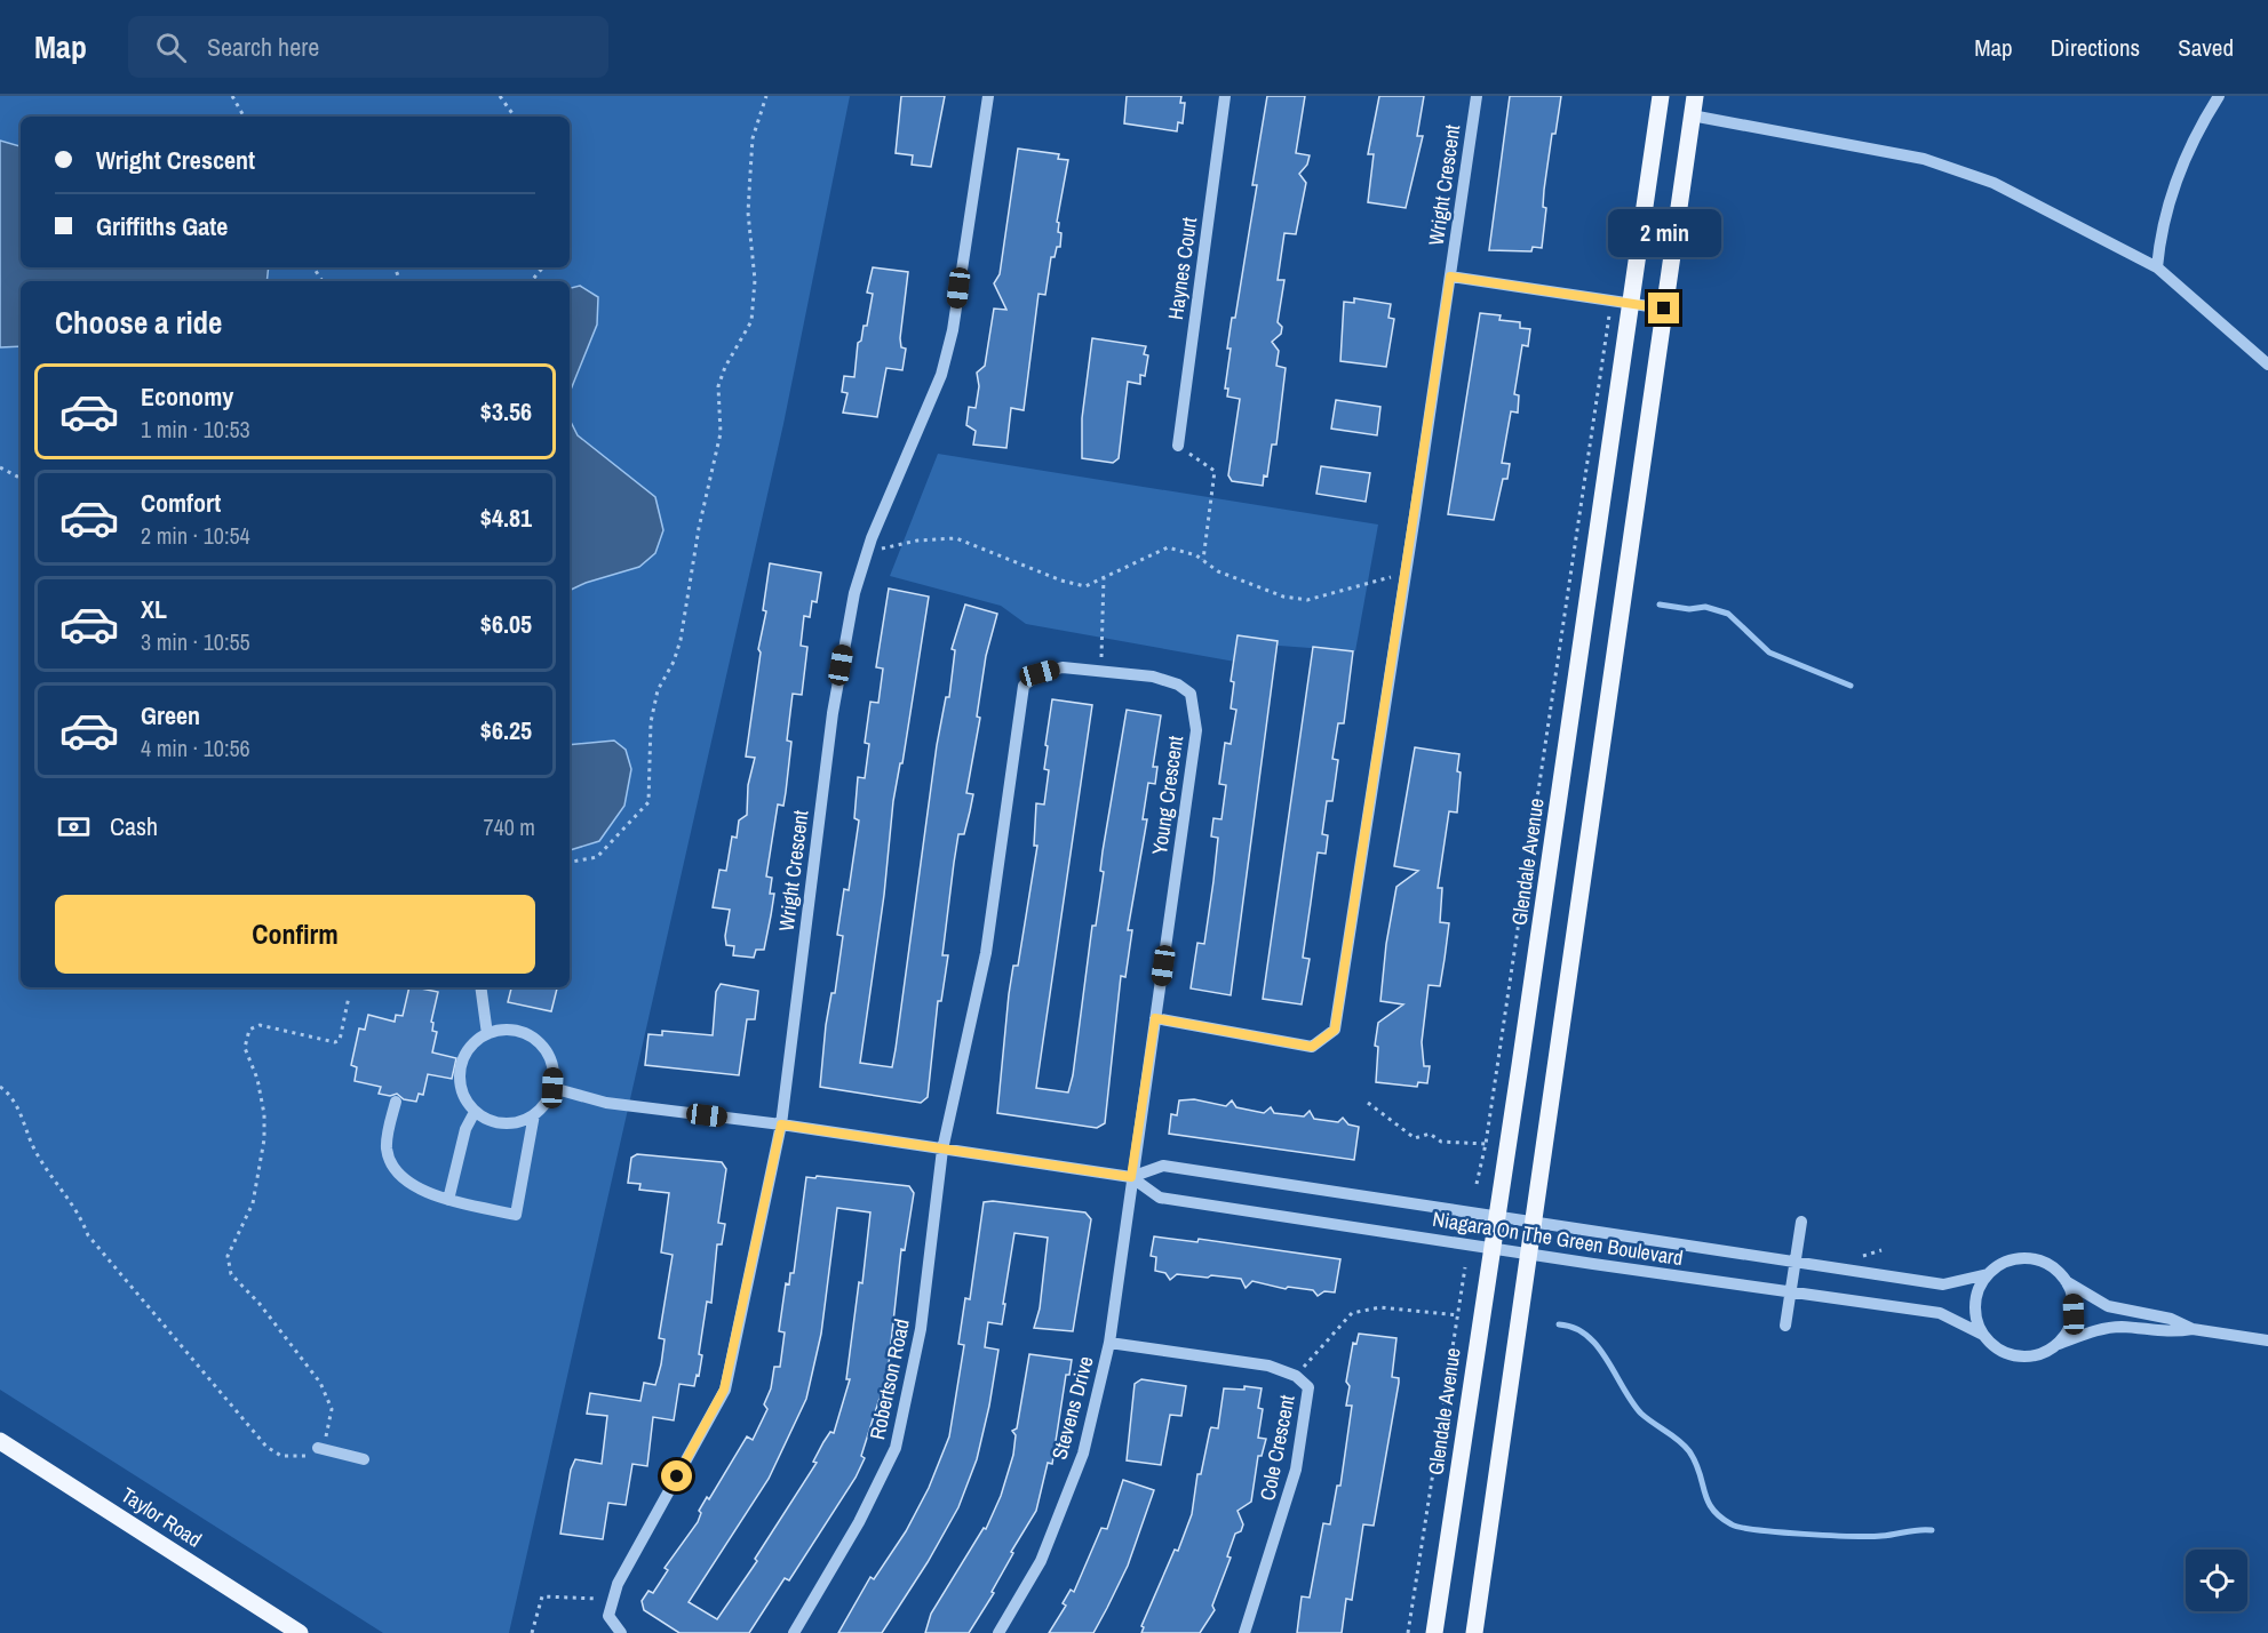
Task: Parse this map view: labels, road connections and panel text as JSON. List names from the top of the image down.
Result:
{
  "streets": {
    "main road": ["Glendale Avenue", "Taylor Road"],
    "street": [
      "Wright Crescent",
      "Haynes Court",
      "Young Crescent",
      "Niagara On The Green Boulevard",
      "Robertson Road",
      "Stevens Drive",
      "Cole Crescent"
    ]
  },
  "crossings": [
    ["Wright Crescent", "Young Crescent"],
    ["Wright Crescent", "Niagara On The Green Boulevard"],
    ["Young Crescent", "Niagara On The Green Boulevard"],
    ["Young Crescent", "Robertson Road"],
    ["Young Crescent", "Stevens Drive"],
    ["Glendale Avenue", "Niagara On The Green Boulevard"],
    ["Niagara On The Green Boulevard", "Robertson Road"],
    ["Niagara On The Green Boulevard", "Stevens Drive"],
    ["Stevens Drive", "Cole Crescent"]
  ],
  "page": {
    "header": "Map",
    "search": "Search here",
    "nav": ["Map", "Directions", "Saved"],
    "banner": ["Wright Crescent", "Griffiths Gate"],
    "bubble": "2 min",
    "heading": "Choose a ride",
    "list": [
      {
        "name": "Economy",
        "note": "1 min · 10:53",
        "value": "$3.56"
      },
      {
        "name": "Comfort",
        "note": "2 min · 10:54",
        "value": "$4.81"
      },
      {
        "name": "XL",
        "note": "3 min · 10:55",
        "value": "$6.05"
      },
      {
        "name": "Green",
        "note": "4 min · 10:56",
        "value": "$6.25"
      }
    ],
    "pay": ["Cash", "740 m"],
    "buttons": "Confirm"
  }
}
